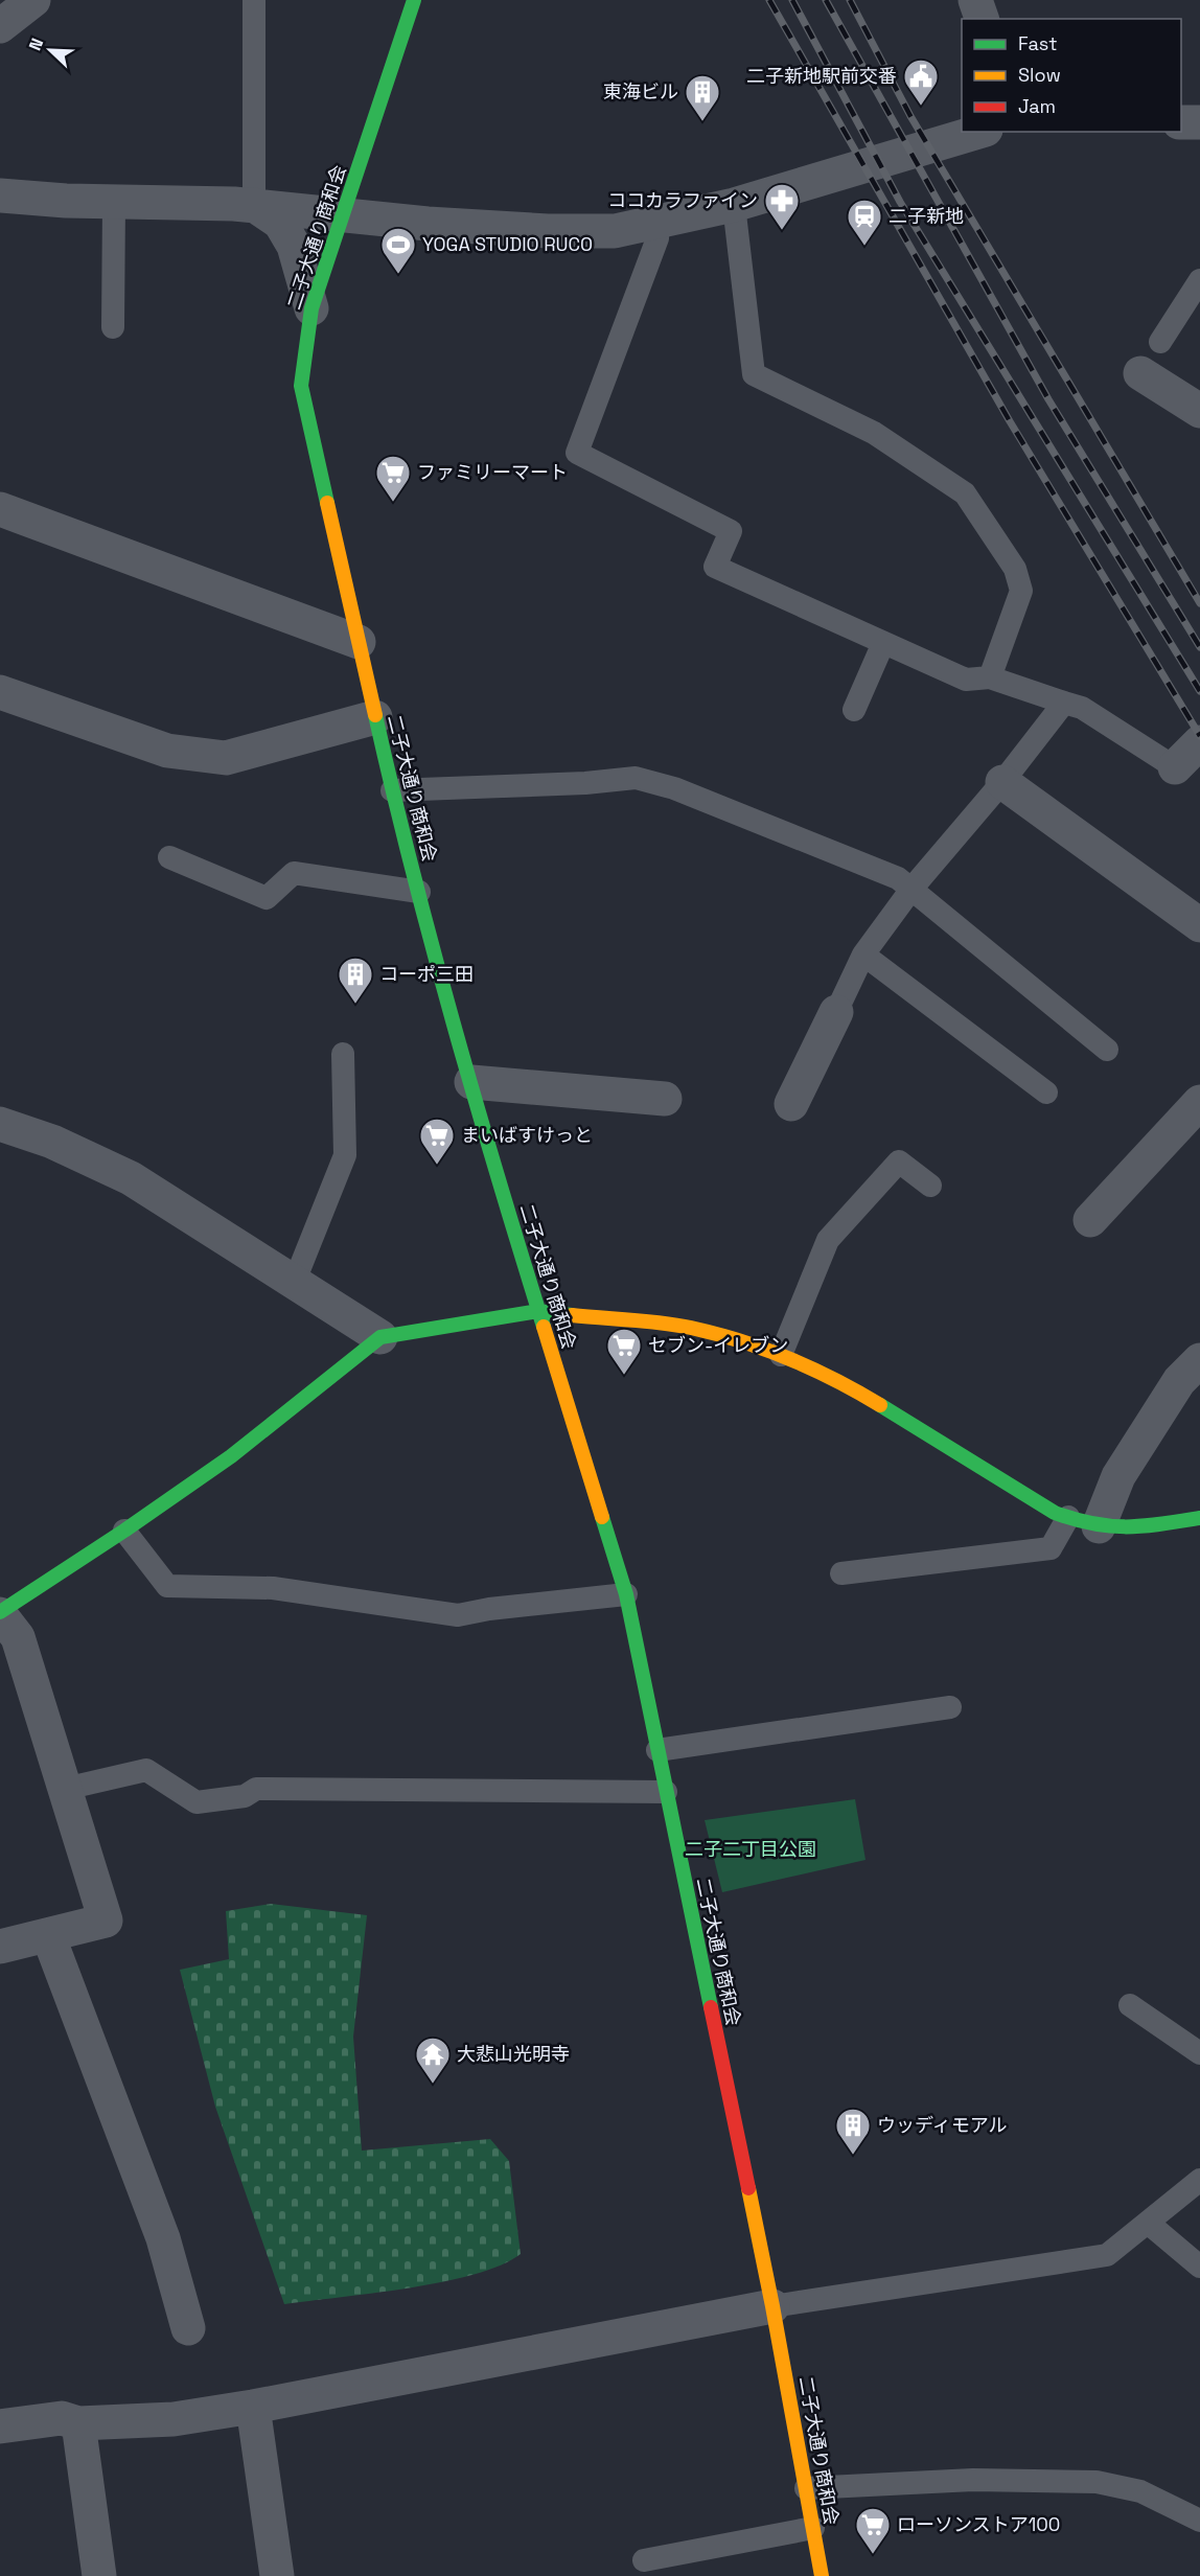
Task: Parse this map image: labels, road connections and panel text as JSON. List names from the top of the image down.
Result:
{
  "streets": {
    "street": ["二子大通り商和会"]
  },
  "parks": ["二子二丁目公園"],
  "places": {
    "public building": ["二子新地駅前交番"],
    "building": ["東海ビル", "コーポ三田", "ウッディモアル"],
    "pharmacy": ["ココカラファイン"],
    "station": ["二子新地"],
    "sports": ["YOGA STUDIO RUCO"],
    "supermarket": [
      "ファミリーマート",
      "まいばすけっと",
      "セブン-イレブン",
      "ローソンストア100"
    ],
    "temple": ["大悲山光明寺"]
  },
  "legend": ["Fast", "Slow", "Jam"],
  "north": "top left"
}
